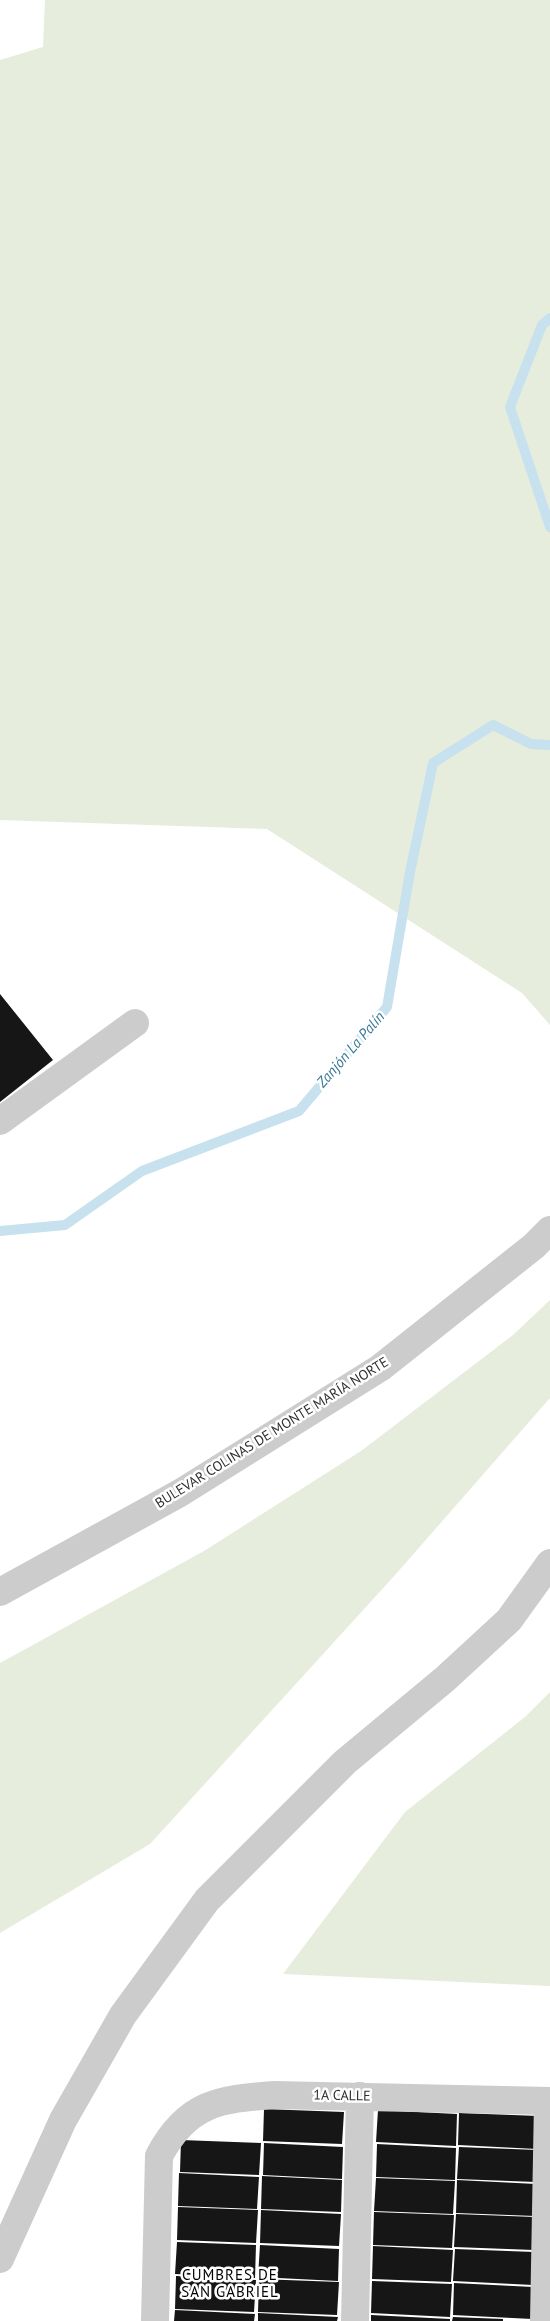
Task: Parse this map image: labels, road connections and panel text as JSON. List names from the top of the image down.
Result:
{
  "streets": {
    "street": ["BULEVAR COLINAS DE MONTE MARÍA NORTE", "1A CALLE"]
  },
  "districts": ["CUMBRES DE SAN GABRIEL"],
  "water": ["Zanjón La Palín"]
}
